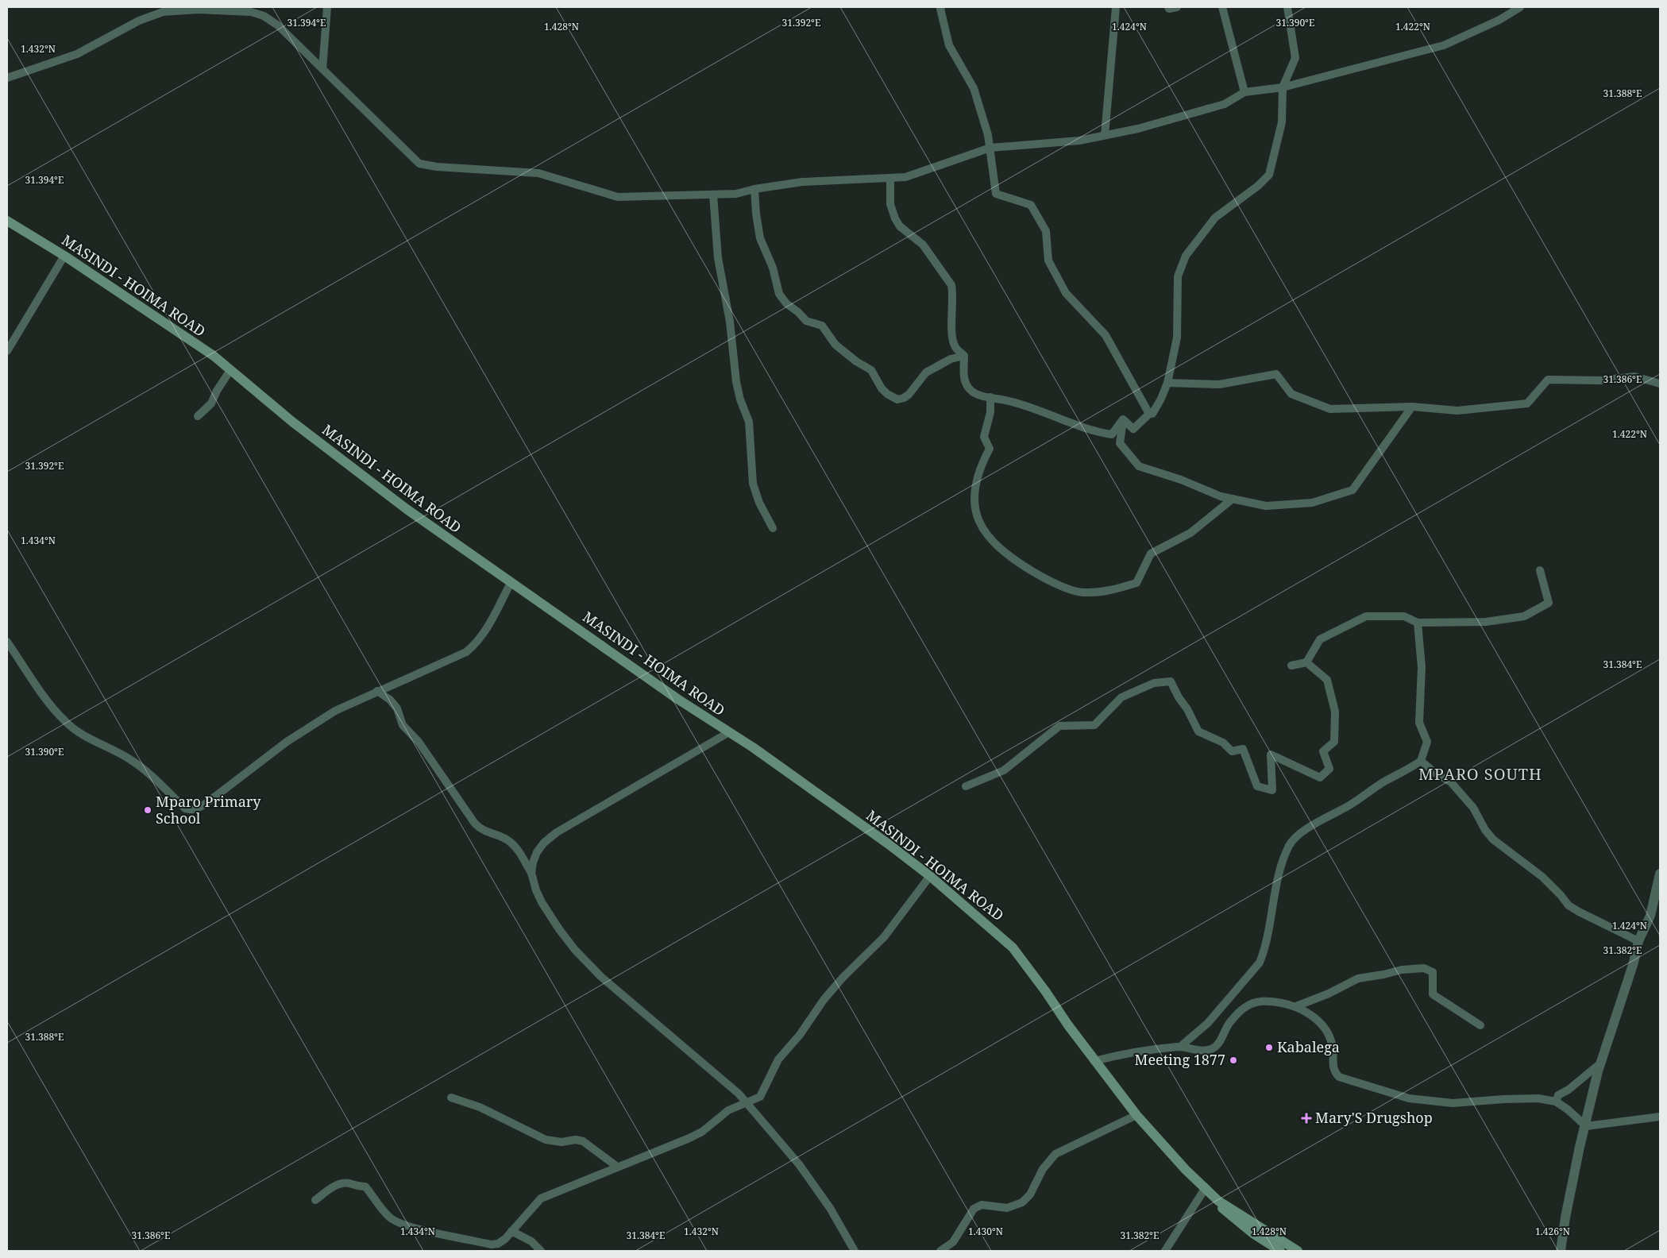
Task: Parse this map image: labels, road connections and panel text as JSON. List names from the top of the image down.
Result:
{
  "streets": {
    "main road": ["MASINDI - HOIMA ROAD"]
  },
  "districts": ["MPARO SOUTH"],
  "places": {
    "other": ["Mparo Primary School", "Kabalega", "Meeting 1877"],
    "health": ["Mary'S Drugshop"]
  },
  "coordinates": [
    "31.394°E",
    "31.392°E",
    "31.390°E",
    "1.428°N",
    "1.424°N",
    "1.422°N",
    "1.432°N",
    "31.388°E",
    "31.386°E",
    "1.434°N",
    "31.384°E",
    "31.382°E",
    "1.430°N",
    "1.426°N"
  ]
}
